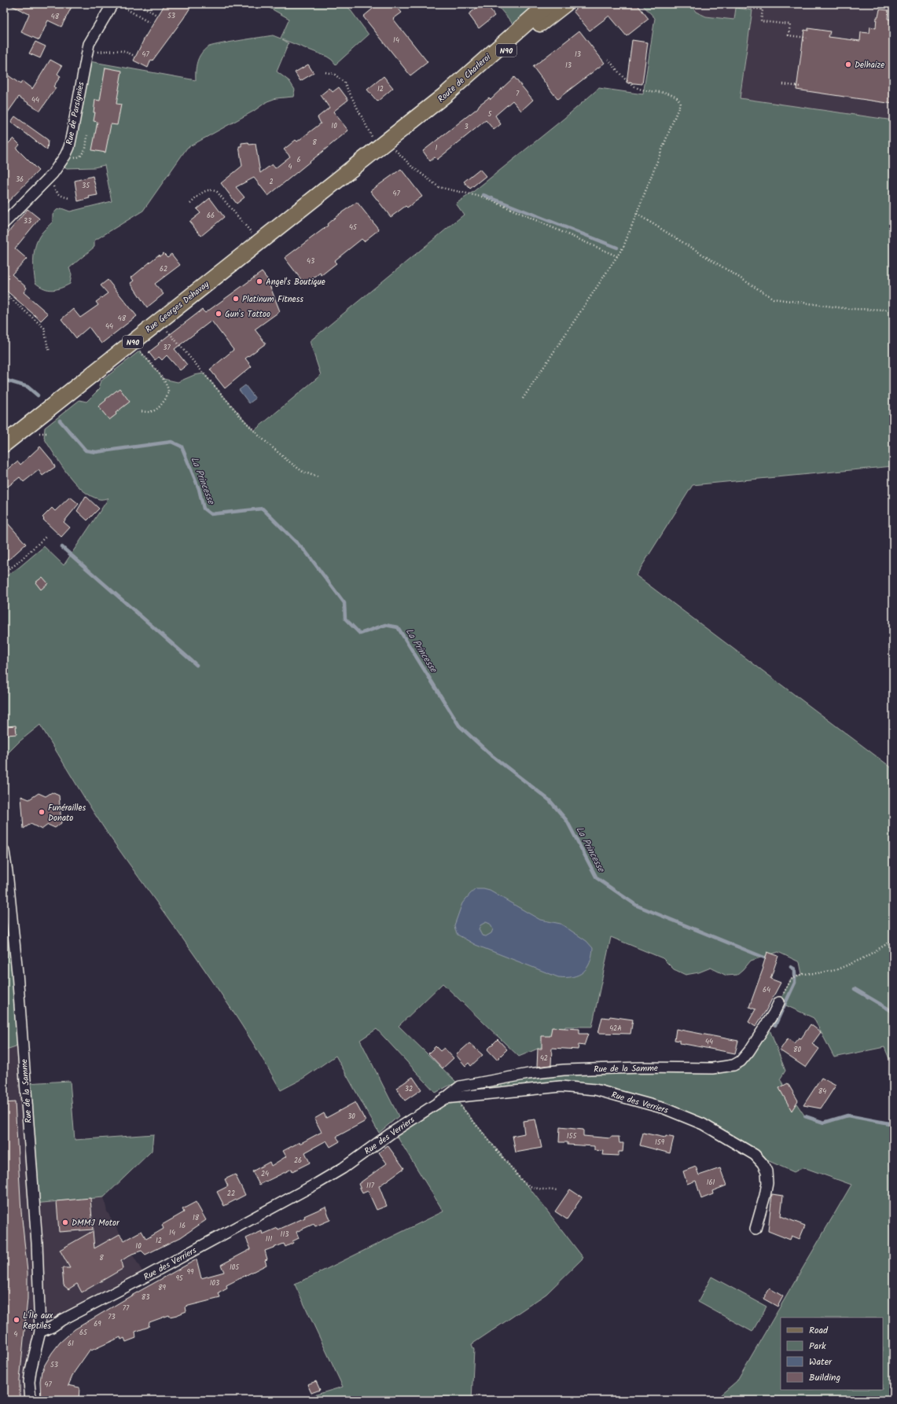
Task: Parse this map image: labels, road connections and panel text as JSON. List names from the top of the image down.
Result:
{
  "streets": {
    "main road": ["N90", "Route de Charleroi", "Rue Georges Dehavay"],
    "street": ["Rue de Parsignies", "Rue de la Samme", "Rue des Verriers"]
  },
  "crossings": [
    ["N90", "Route de Charleroi"],
    ["N90", "Rue Georges Dehavay"],
    ["Rue de la Samme", "Rue des Verriers"]
  ],
  "water": ["La Princesse"],
  "places": [
    "Delhaize",
    "Angel's Boutique",
    "Platinum Fitness",
    "Gun's Tattoo",
    "Funérailles Donato",
    "DMMJ Motor",
    "L'Île aux Reptiles"
  ],
  "house_numbers": [
    "53",
    "48",
    "14",
    "47",
    "13",
    "13",
    "12",
    "7",
    "44",
    "5",
    "10",
    "3",
    "8",
    "1",
    "6",
    "4",
    "36",
    "2",
    "35",
    "47",
    "66",
    "33",
    "45",
    "43",
    "62",
    "48",
    "44",
    "37",
    "64",
    "42A",
    "44",
    "80",
    "42",
    "32",
    "84",
    "30",
    "155",
    "159",
    "26",
    "24",
    "161",
    "117",
    "22",
    "18",
    "16",
    "14",
    "113",
    "111",
    "12",
    "10",
    "8",
    "105",
    "99",
    "95",
    "103",
    "89",
    "83",
    "77",
    "73",
    "69",
    "65",
    "4",
    "61",
    "53",
    "47"
  ],
  "legend": [
    "Road",
    "Park",
    "Water",
    "Building"
  ]
}
